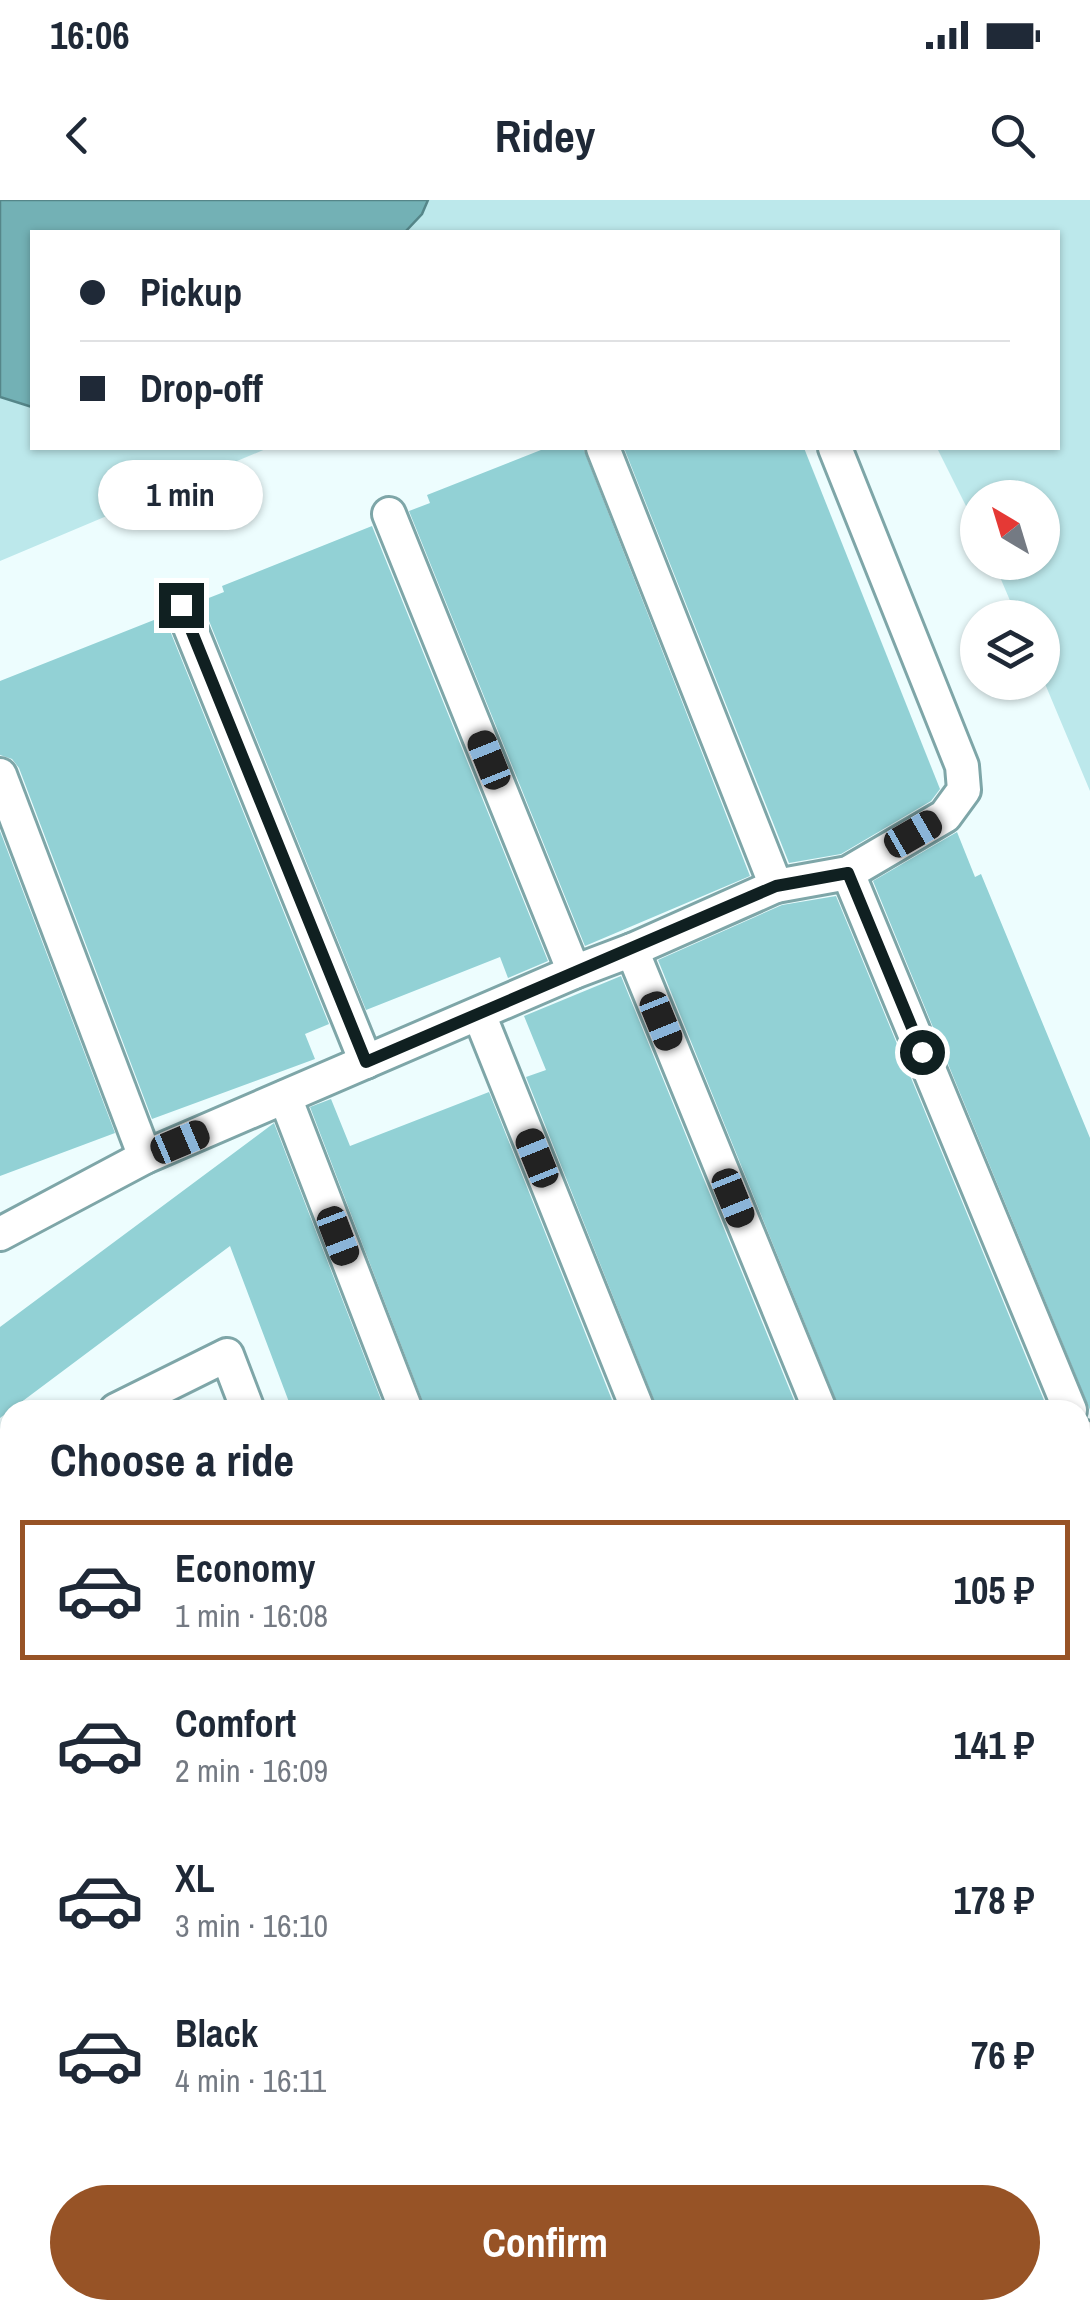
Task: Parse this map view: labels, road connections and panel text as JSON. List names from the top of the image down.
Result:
{
  "north": "top left",
  "page": {
    "status": "16:06",
    "header": "Ridey",
    "banner": ["Pickup", "Drop-off"],
    "bubble": "1 min",
    "heading": "Choose a ride",
    "list": [
      {
        "name": "Economy",
        "note": "1 min · 16:08",
        "value": "105 ₽"
      },
      {
        "name": "Comfort",
        "note": "2 min · 16:09",
        "value": "141 ₽"
      },
      {
        "name": "XL",
        "note": "3 min · 16:10",
        "value": "178 ₽"
      },
      {
        "name": "Black",
        "note": "4 min · 16:11",
        "value": "76 ₽"
      }
    ],
    "buttons": "Confirm"
  }
}
